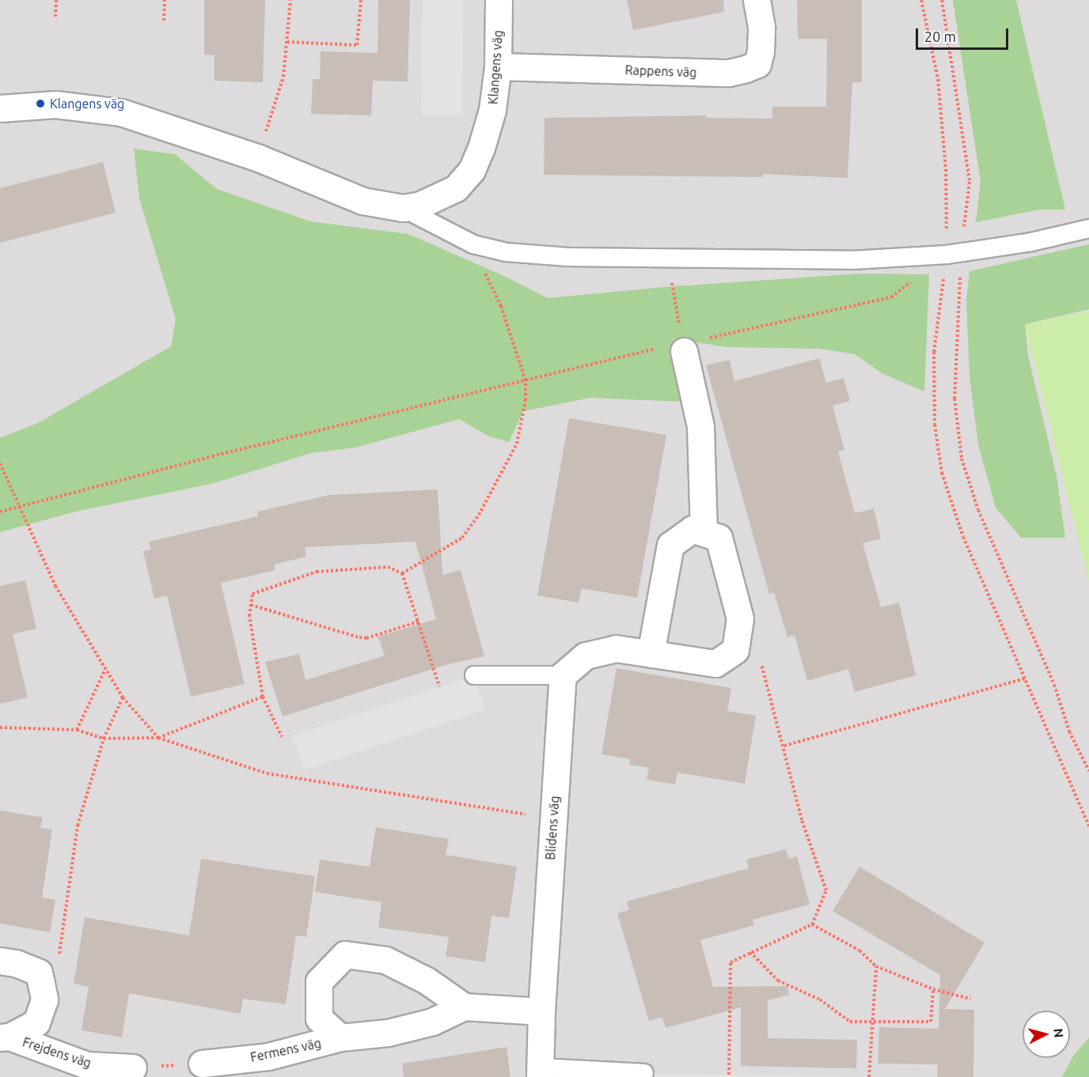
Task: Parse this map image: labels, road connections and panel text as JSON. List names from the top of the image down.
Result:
{
  "streets": {
    "street": [
      "Klangens väg",
      "Rappens väg",
      "Blidens väg",
      "Fermens väg",
      "Frejdens väg"
    ]
  },
  "crossings": [
    ["Klangens väg", "Rappens väg"],
    ["Blidens väg", "Fermens väg"]
  ],
  "places": ["Klangens väg"],
  "scale_bar": "20 m",
  "north": "right"
}
